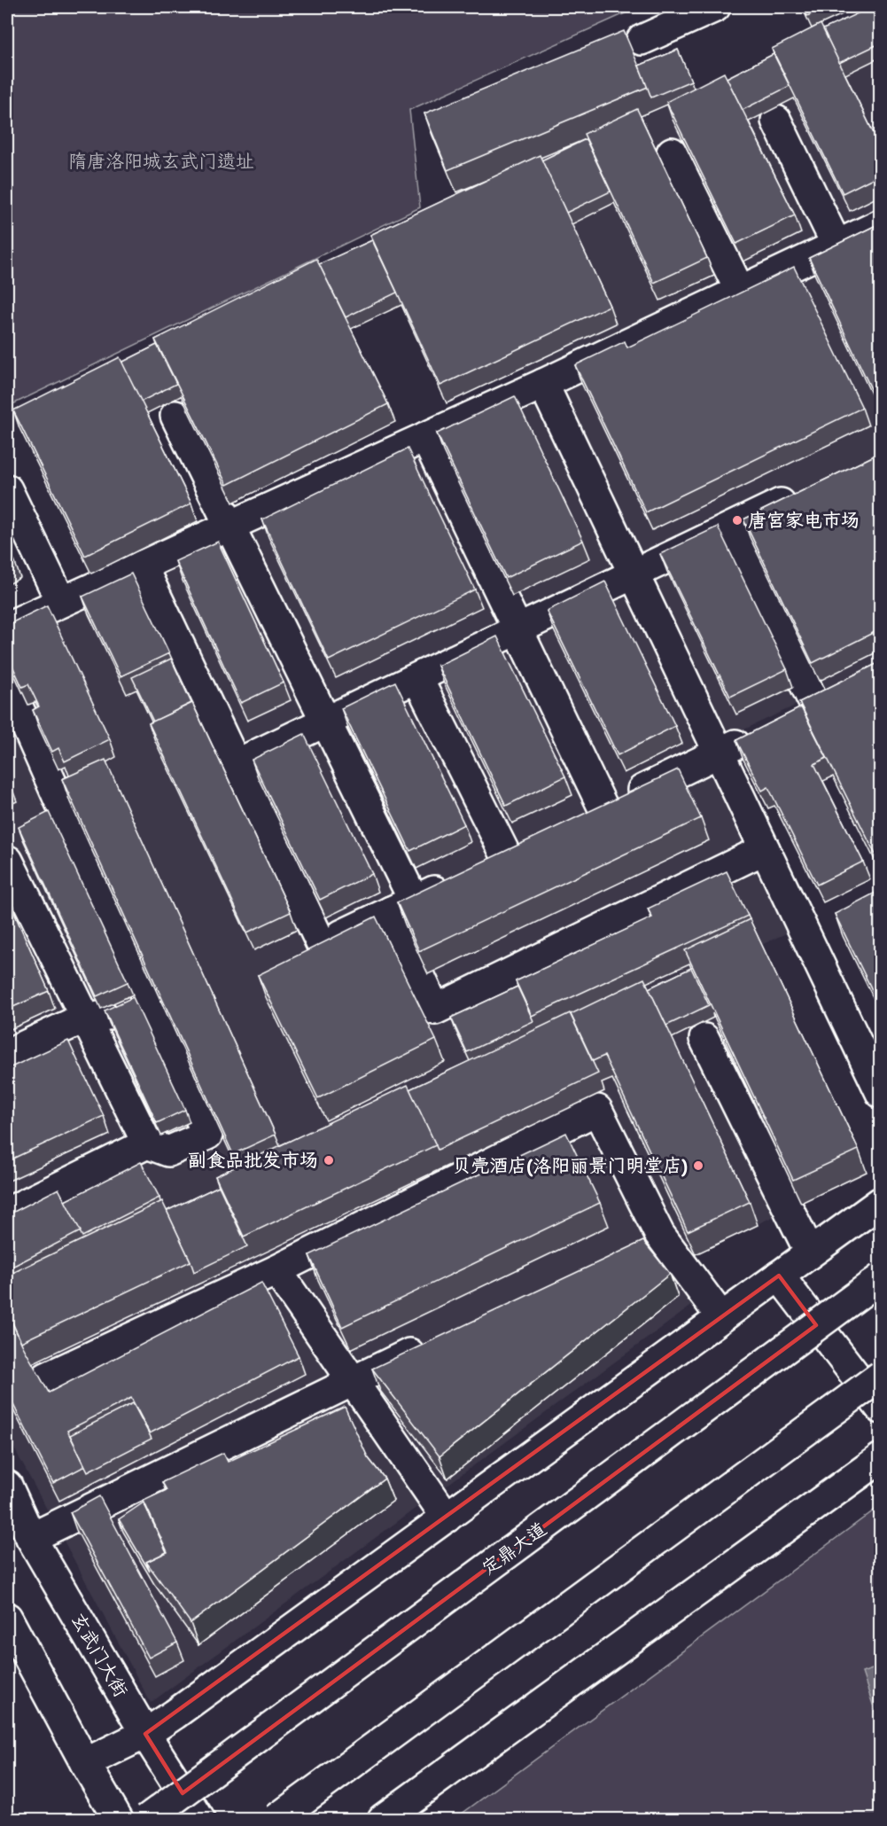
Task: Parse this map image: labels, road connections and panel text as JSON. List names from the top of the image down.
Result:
{
  "streets": {
    "main road": ["定鼎大道", "玄武门大街"]
  },
  "parks": ["隋唐洛阳城玄武门遗址"],
  "places": ["唐宫家电市场", "副食品批发市场", "贝壳酒店(洛阳丽景门明堂店)"]
}
